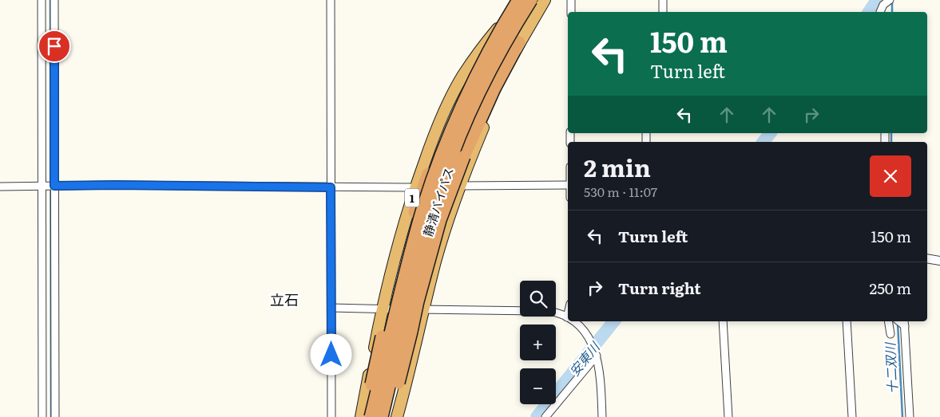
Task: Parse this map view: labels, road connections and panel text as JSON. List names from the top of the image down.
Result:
{
  "streets": {
    "highway": ["1", "静清バイパス"]
  },
  "crossings": [
    ["1", "静清バイパス"]
  ],
  "districts": ["立石"],
  "water": ["安東川", "十二双川"],
  "page": {
    "turn": ["150 m", "Turn left"],
    "heading": ["2 min", "530 m · 11:07"],
    "list": [
      {
        "name": "Turn left",
        "value": "150 m"
      },
      {
        "name": "Turn right",
        "value": "250 m"
      }
    ],
    "map_buttons": ["+", "−"]
  }
}
